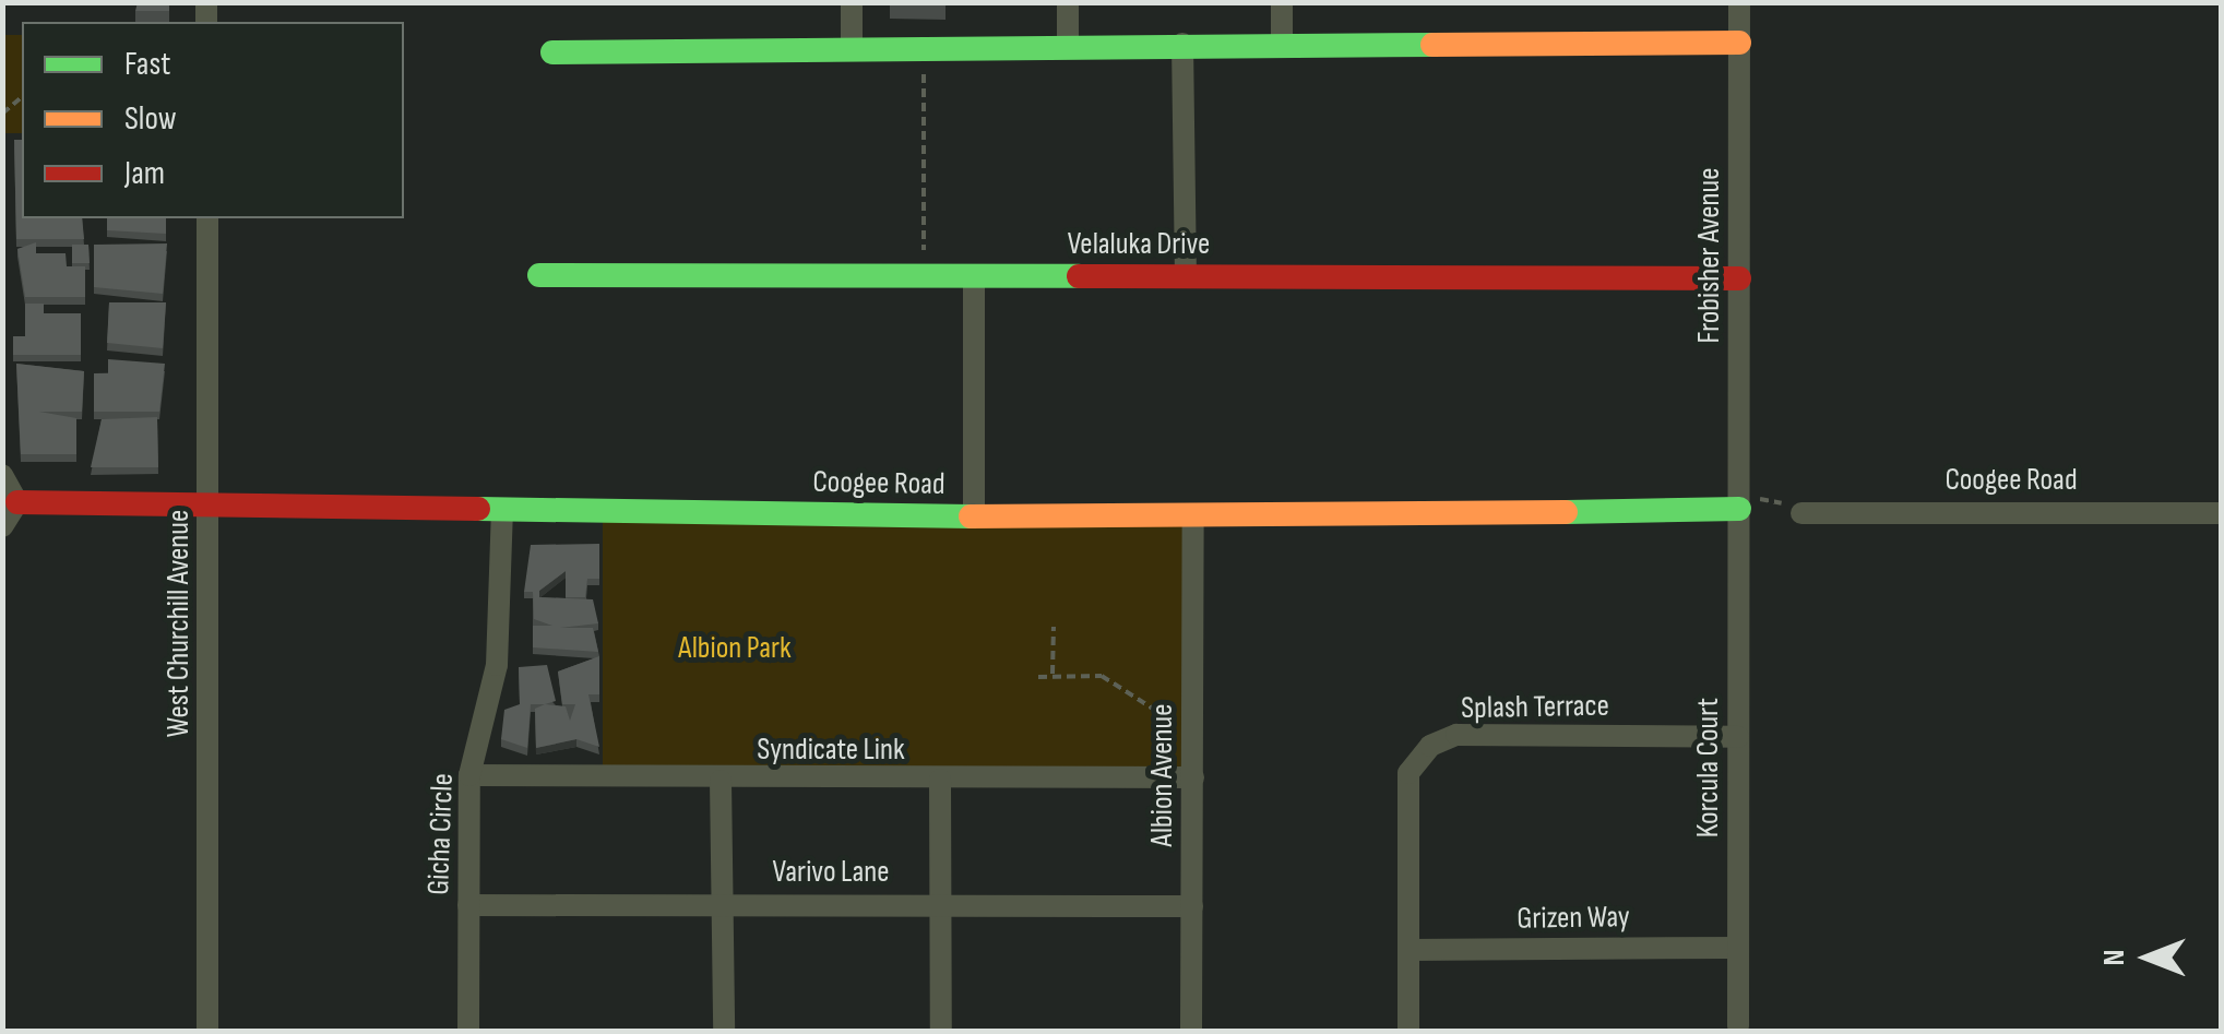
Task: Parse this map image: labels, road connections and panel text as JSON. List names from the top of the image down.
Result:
{
  "streets": {
    "street": [
      "Velaluka Drive",
      "Frobisher Avenue",
      "Coogee Road",
      "West Churchill Avenue",
      "Splash Terrace",
      "Syndicate Link",
      "Korcula Court",
      "Albion Avenue",
      "Gicha Circle",
      "Varivo Lane",
      "Grizen Way"
    ]
  },
  "crossings": [
    ["Velaluka Drive", "Frobisher Avenue"],
    ["Frobisher Avenue", "Coogee Road"],
    ["Frobisher Avenue", "Korcula Court"],
    ["Coogee Road", "West Churchill Avenue"],
    ["Coogee Road", "Korcula Court"],
    ["Coogee Road", "Albion Avenue"],
    ["Coogee Road", "Gicha Circle"],
    ["Splash Terrace", "Korcula Court"],
    ["Splash Terrace", "Grizen Way"],
    ["Syndicate Link", "Albion Avenue"],
    ["Syndicate Link", "Gicha Circle"],
    ["Korcula Court", "Grizen Way"],
    ["Albion Avenue", "Varivo Lane"],
    ["Gicha Circle", "Varivo Lane"]
  ],
  "parks": ["Albion Park"],
  "legend": ["Fast", "Slow", "Jam"],
  "north": "left"
}
